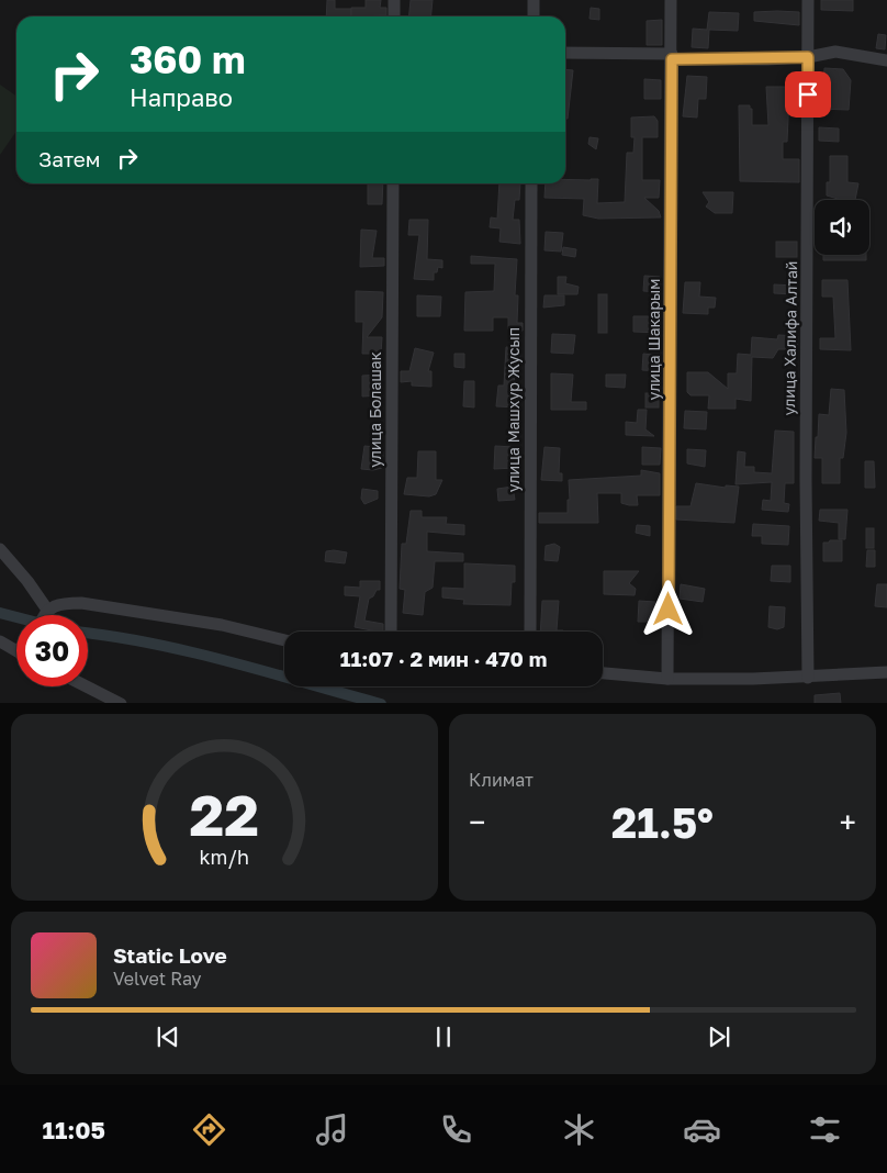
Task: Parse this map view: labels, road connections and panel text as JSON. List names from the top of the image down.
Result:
{
  "streets": {
    "street": [
      "улица Халифа Алтай",
      "улица Шакарым",
      "улица Болашак",
      "улица Машхур Жусып"
    ]
  },
  "page": {
    "turn": ["360 m", "Направо"],
    "then": "Затем",
    "limit": "30",
    "trip": "11:07 · 2 мин · 470 m",
    "tile": "Климат",
    "heat": ["−", "21.5°", "+"],
    "song": ["Static Love", "Velvet Ray"],
    "tabs": "11:05",
    "gauge": ["22", "km/h"]
  }
}
